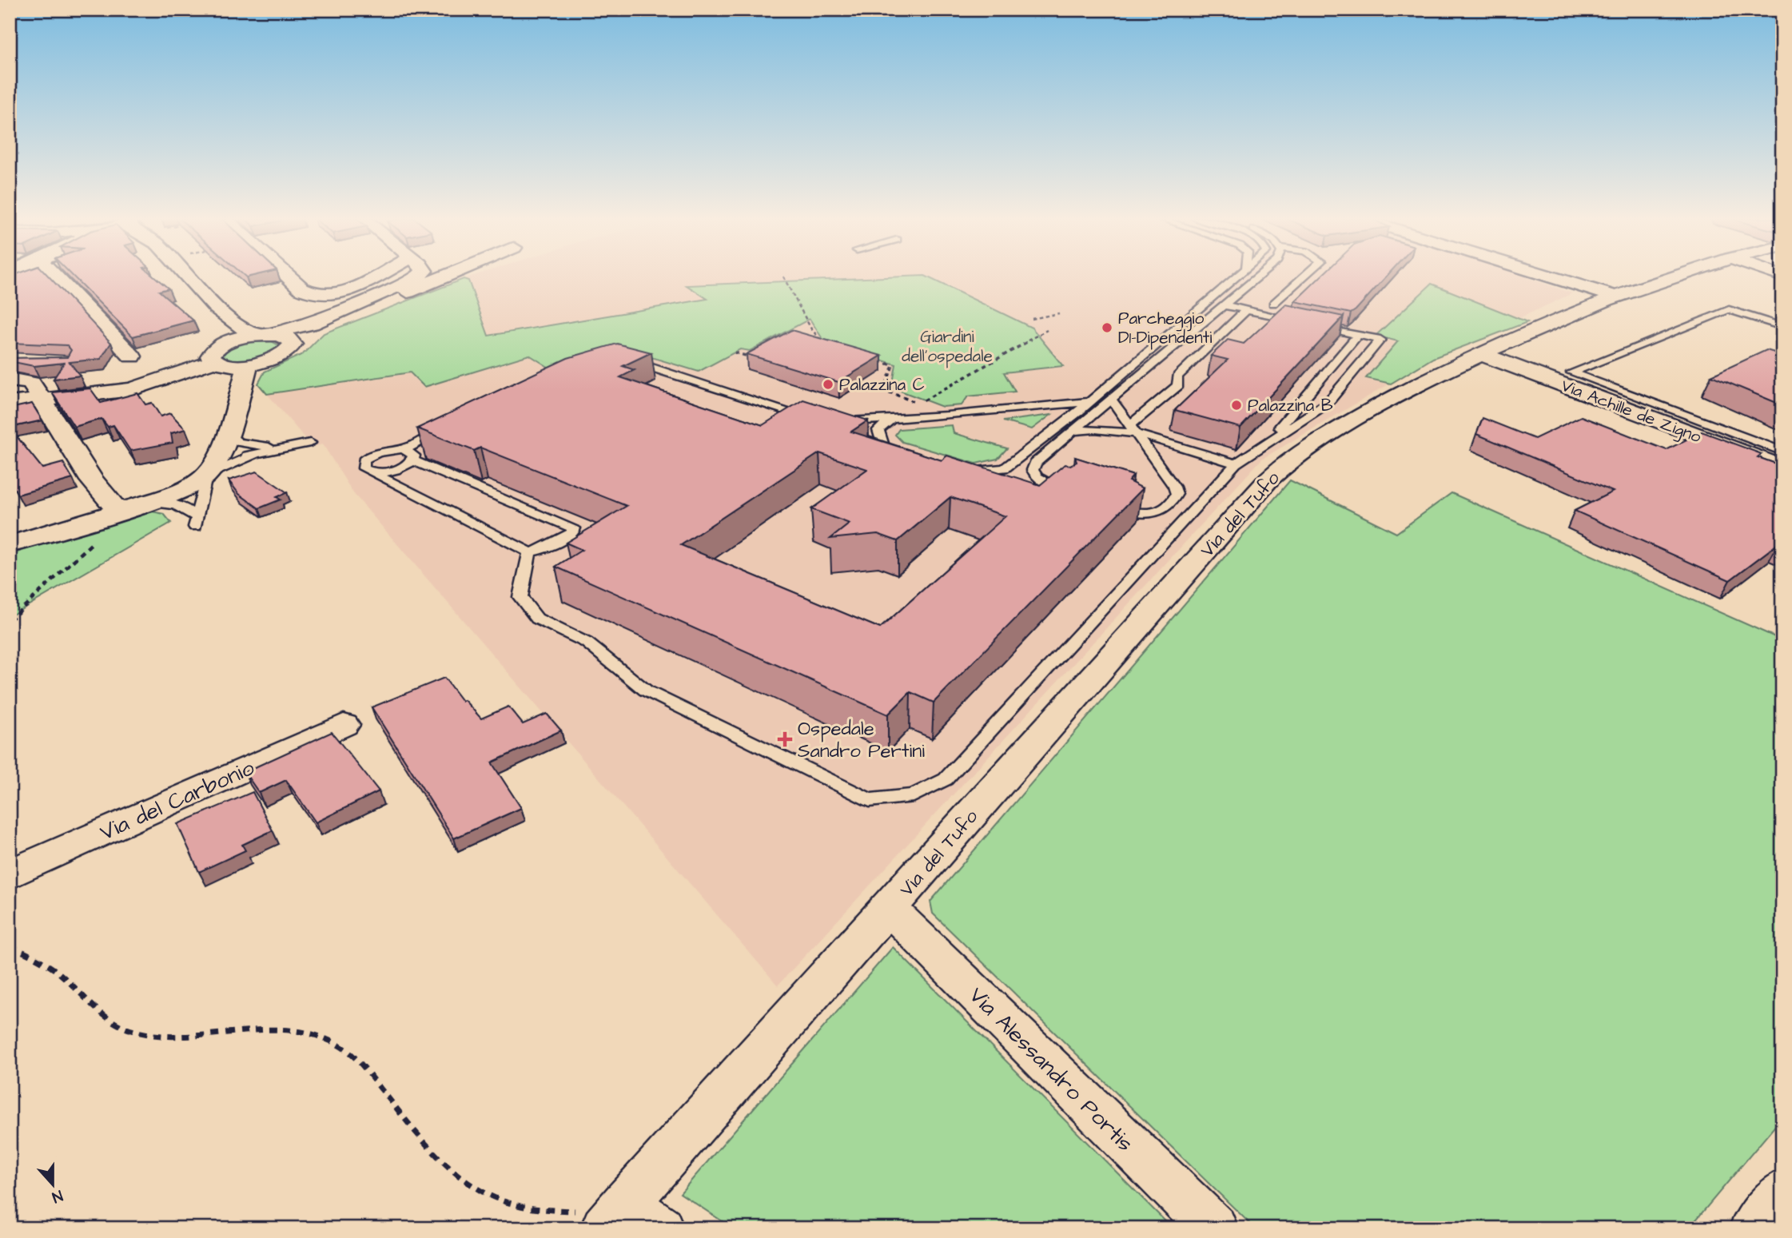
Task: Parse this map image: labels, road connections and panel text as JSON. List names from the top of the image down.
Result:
{
  "streets": {
    "street": [
      "Via Achille de Zigno",
      "Via del Tufo",
      "Via del Carbonio",
      "Via Alessandro Portis"
    ]
  },
  "crossings": [
    ["Via Achille de Zigno", "Via del Tufo"],
    ["Via del Tufo", "Via Alessandro Portis"]
  ],
  "parks": ["Giardini dell'ospedale"],
  "places": {
    "other": ["Parcheggio D1-Dipendenti", "Palazzina C", "Palazzina B"],
    "health": ["Ospedale Sandro Pertini"]
  },
  "north": "bottom"
}
